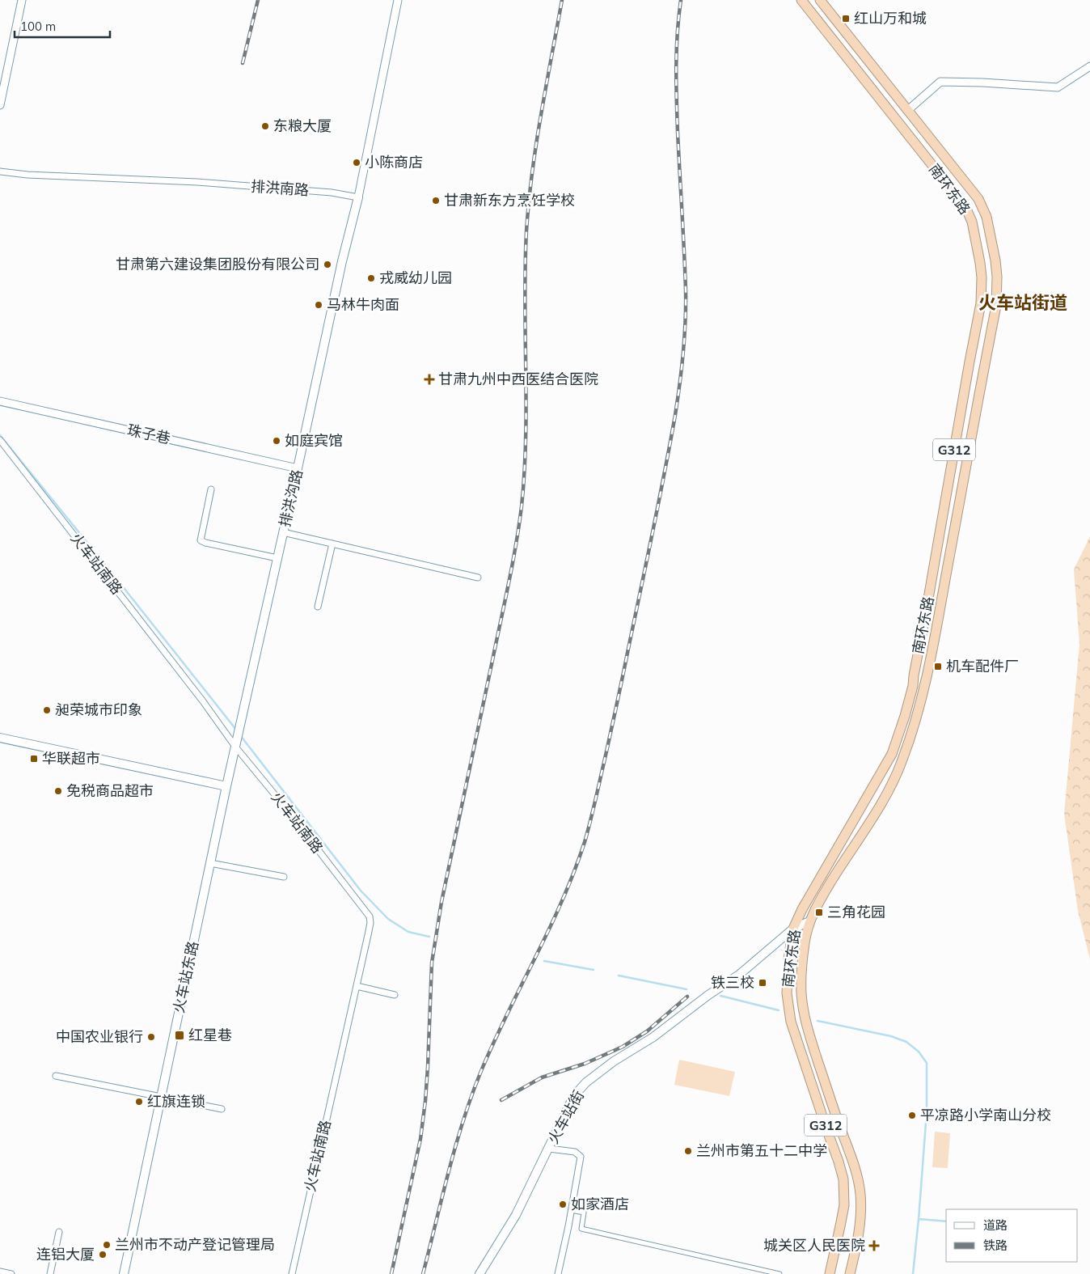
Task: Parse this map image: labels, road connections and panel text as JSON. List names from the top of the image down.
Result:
{
  "streets": {
    "highway": ["南环东路", "G312"],
    "main road": ["排洪沟路", "火车站东路", "火车站街"],
    "street": ["排洪南路", "珠子巷", "火车站南路"]
  },
  "crossings": [
    ["排洪南路", "排洪沟路"],
    ["南环东路", "火车站街"],
    ["珠子巷", "排洪沟路"],
    ["排洪沟路", "火车站东路"],
    ["火车站南路", "火车站东路"]
  ],
  "districts": ["火车站街道"],
  "places": {
    "transit": [
      "红山万和城",
      "机车配件厂",
      "华联超市",
      "三角花园",
      "铁三校",
      "红星巷"
    ],
    "other": [
      "东粮大厦",
      "小陈商店",
      "甘肃新东方烹饪学校",
      "甘肃第六建设集团股份有限公司",
      "戎威幼儿园",
      "马林牛肉面",
      "如庭宾馆",
      "昶荣城市印象",
      "免税商品超市",
      "中国农业银行",
      "红旗连锁",
      "平凉路小学南山分校",
      "兰州市第五十二中学",
      "如家酒店",
      "兰州市不动产登记管理局",
      "连铝大厦"
    ],
    "health": ["甘肃九州中西医结合医院", "城关区人民医院"]
  },
  "legend": ["道路", "铁路"],
  "scale_bar": "100 m"
}
